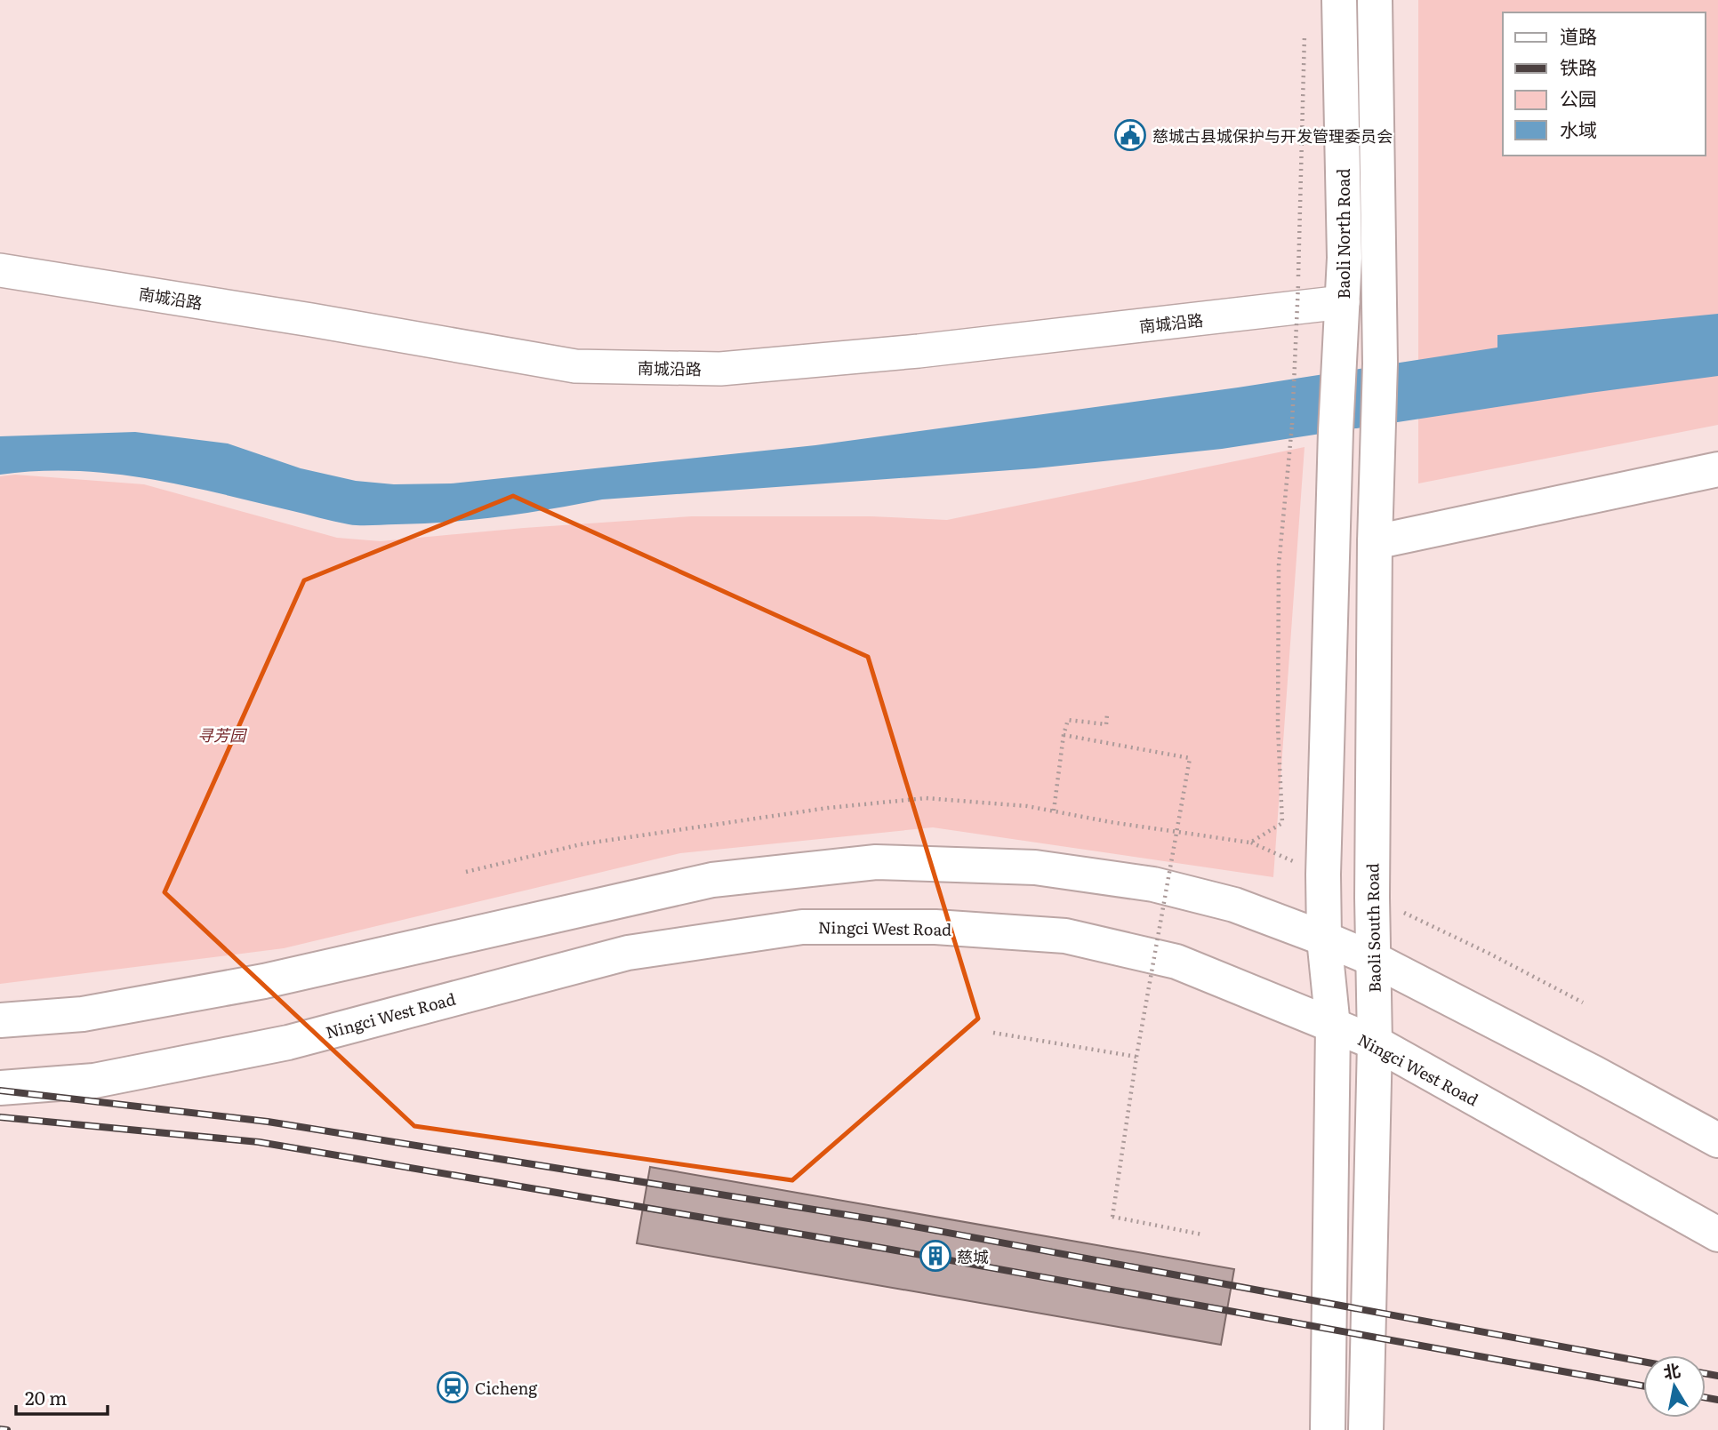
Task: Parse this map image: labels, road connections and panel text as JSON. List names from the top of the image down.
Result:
{
  "streets": {
    "main road": ["Baoli North Road", "Ningci West Road", "Baoli South Road"],
    "street": ["南城沿路"]
  },
  "crossings": [
    ["Baoli North Road", "南城沿路"],
    ["Ningci West Road", "Baoli South Road"]
  ],
  "parks": ["寻芳园"],
  "places": {
    "public building": ["慈城古县城保护与开发管理委员会"],
    "building": ["慈城"],
    "station": ["Cicheng"]
  },
  "legend": [
    "道路",
    "铁路",
    "公园",
    "水域"
  ],
  "scale_bar": "20 m",
  "north": "top"
}
